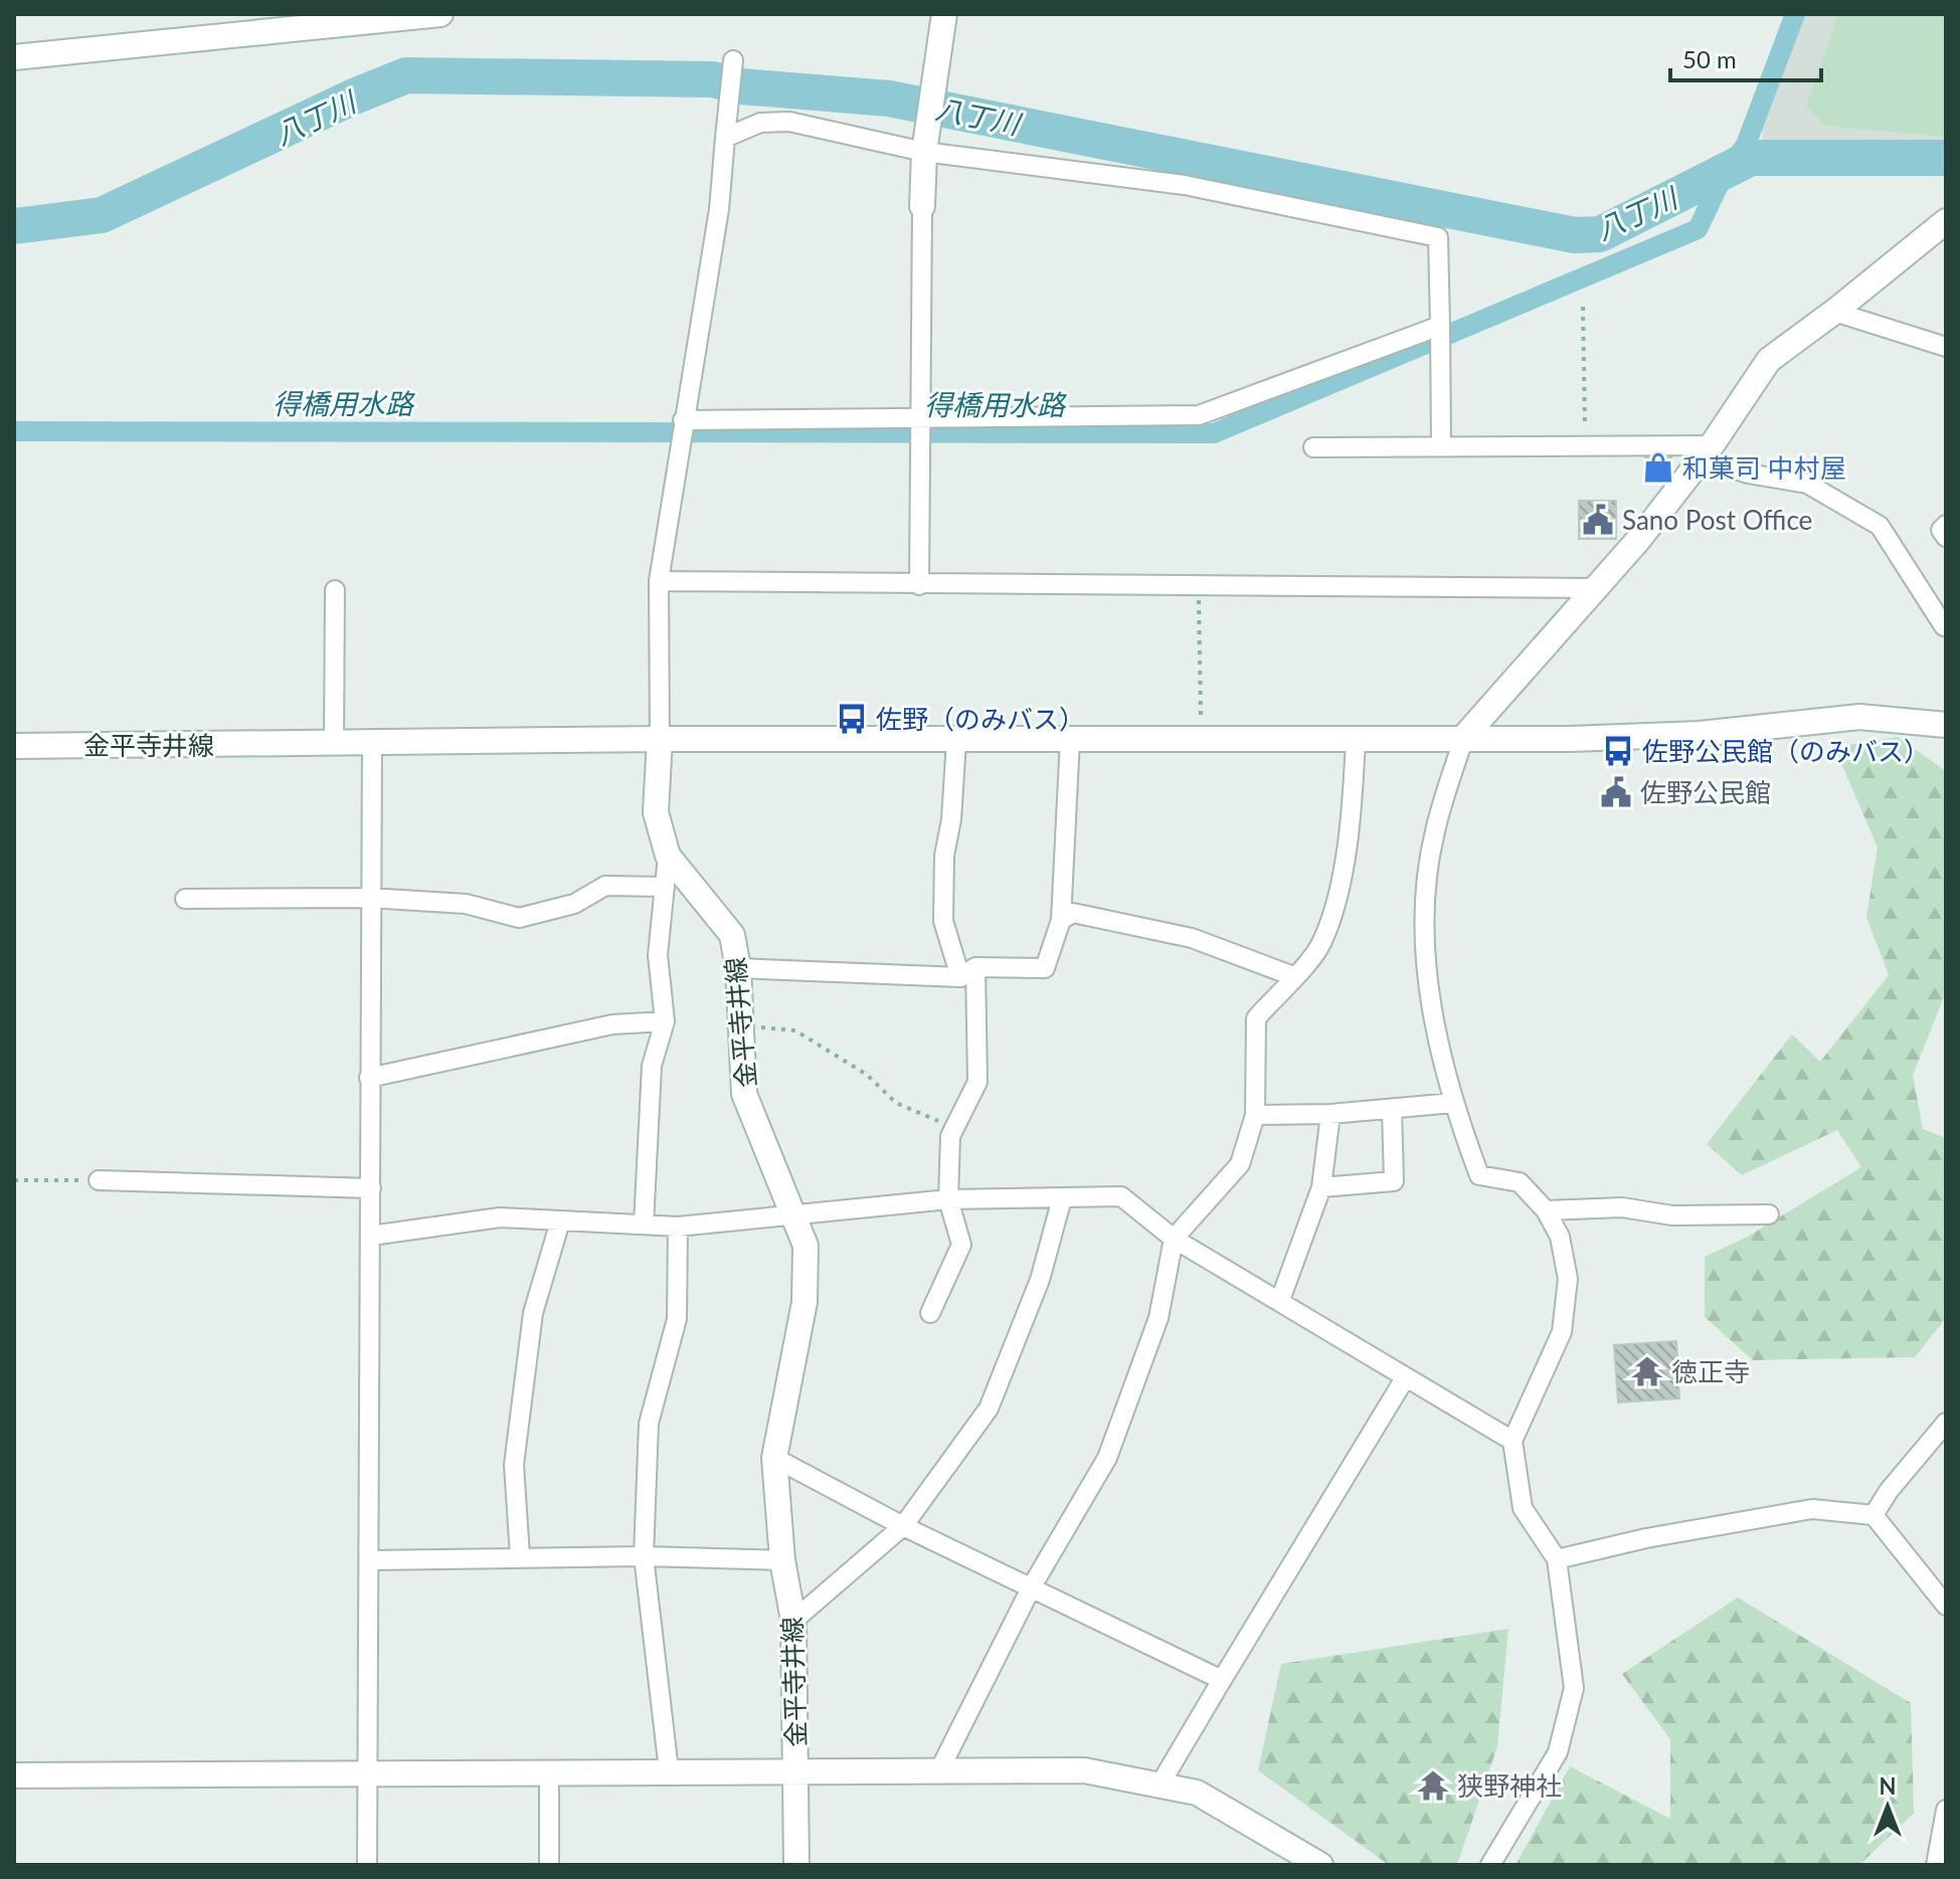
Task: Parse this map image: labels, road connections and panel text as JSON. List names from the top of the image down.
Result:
{
  "streets": {
    "street": ["金平寺井線"]
  },
  "water": ["八丁川", "得橋用水路"],
  "places": {
    "shop": ["和菓司 中村屋"],
    "public building": ["Sano Post Office", "佐野公民館"],
    "bus stop": ["佐野（のみバス）", "佐野公民館（のみバス）"],
    "temple": ["徳正寺", "狭野神社"]
  },
  "scale_bar": "50 m",
  "north": "top"
}
